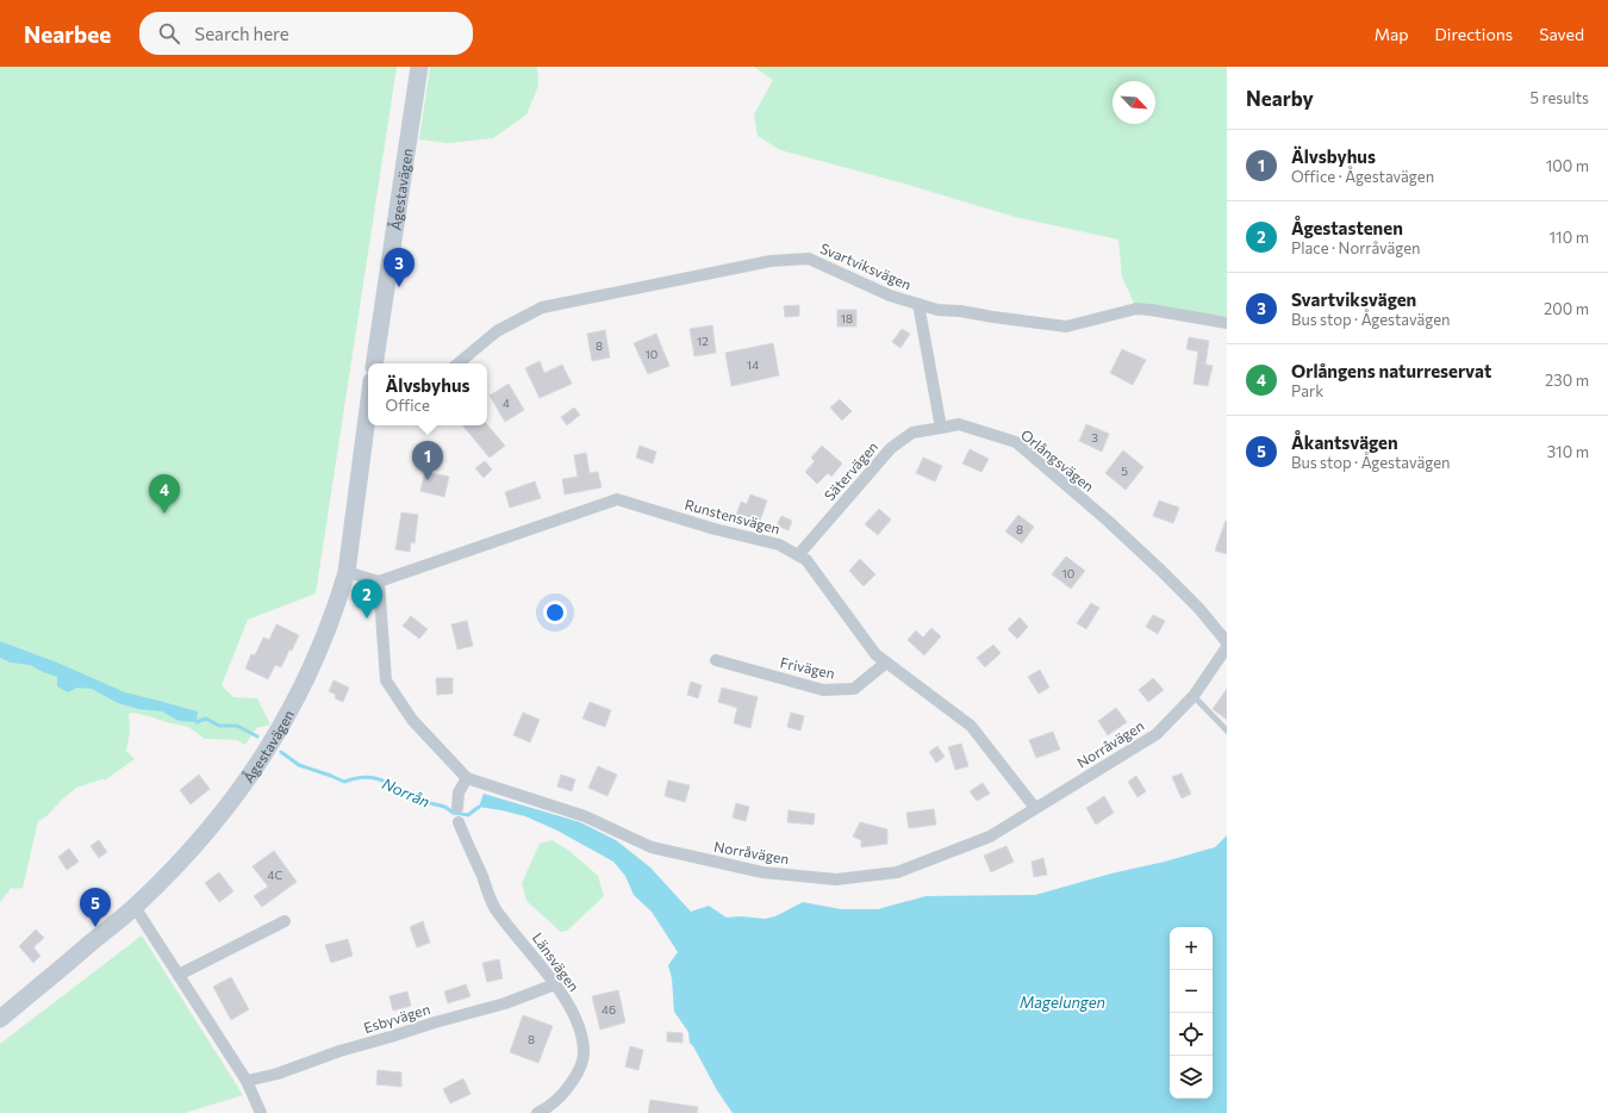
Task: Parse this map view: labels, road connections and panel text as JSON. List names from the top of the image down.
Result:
{
  "streets": {
    "main road": ["Ågestavägen"],
    "street": [
      "Svartviksvägen",
      "Orlångsvägen",
      "Sätervägen",
      "Runstensvägen",
      "Frivägen",
      "Norråvägen",
      "Länsvägen",
      "Esbyvägen"
    ]
  },
  "crossings": [
    ["Orlångsvägen", "Sätervägen"],
    ["Sätervägen", "Runstensvägen"],
    ["Runstensvägen", "Frivägen"],
    ["Runstensvägen", "Norråvägen"],
    ["Länsvägen", "Esbyvägen"]
  ],
  "water": ["Norrån", "Magelungen"],
  "house_numbers": [
    "18",
    "12",
    "8",
    "10",
    "14",
    "4",
    "3",
    "5",
    "8",
    "10",
    "4C",
    "46",
    "8"
  ],
  "north": "bottom right",
  "page": {
    "header": "Nearbee",
    "search": "Search here",
    "nav": ["Map", "Directions", "Saved"],
    "heading": ["Nearby", "5 results"],
    "list": [
      {
        "mark": "1",
        "name": "Älvsbyhus",
        "note": "Office · Ågestavägen",
        "value": "100 m"
      },
      {
        "mark": "2",
        "name": "Ågestastenen",
        "note": "Place · Norråvägen",
        "value": "110 m"
      },
      {
        "mark": "3",
        "name": "Svartviksvägen",
        "note": "Bus stop · Ågestavägen",
        "value": "200 m"
      },
      {
        "mark": "4",
        "name": "Orlångens naturreservat",
        "note": "Park",
        "value": "230 m"
      },
      {
        "mark": "5",
        "name": "Åkantsvägen",
        "note": "Bus stop · Ågestavägen",
        "value": "310 m"
      }
    ],
    "pins": [
      "3",
      "1",
      "4",
      "2",
      "5"
    ],
    "popup": ["Älvsbyhus", "Office"],
    "map_buttons": ["+", "−"]
  }
}
